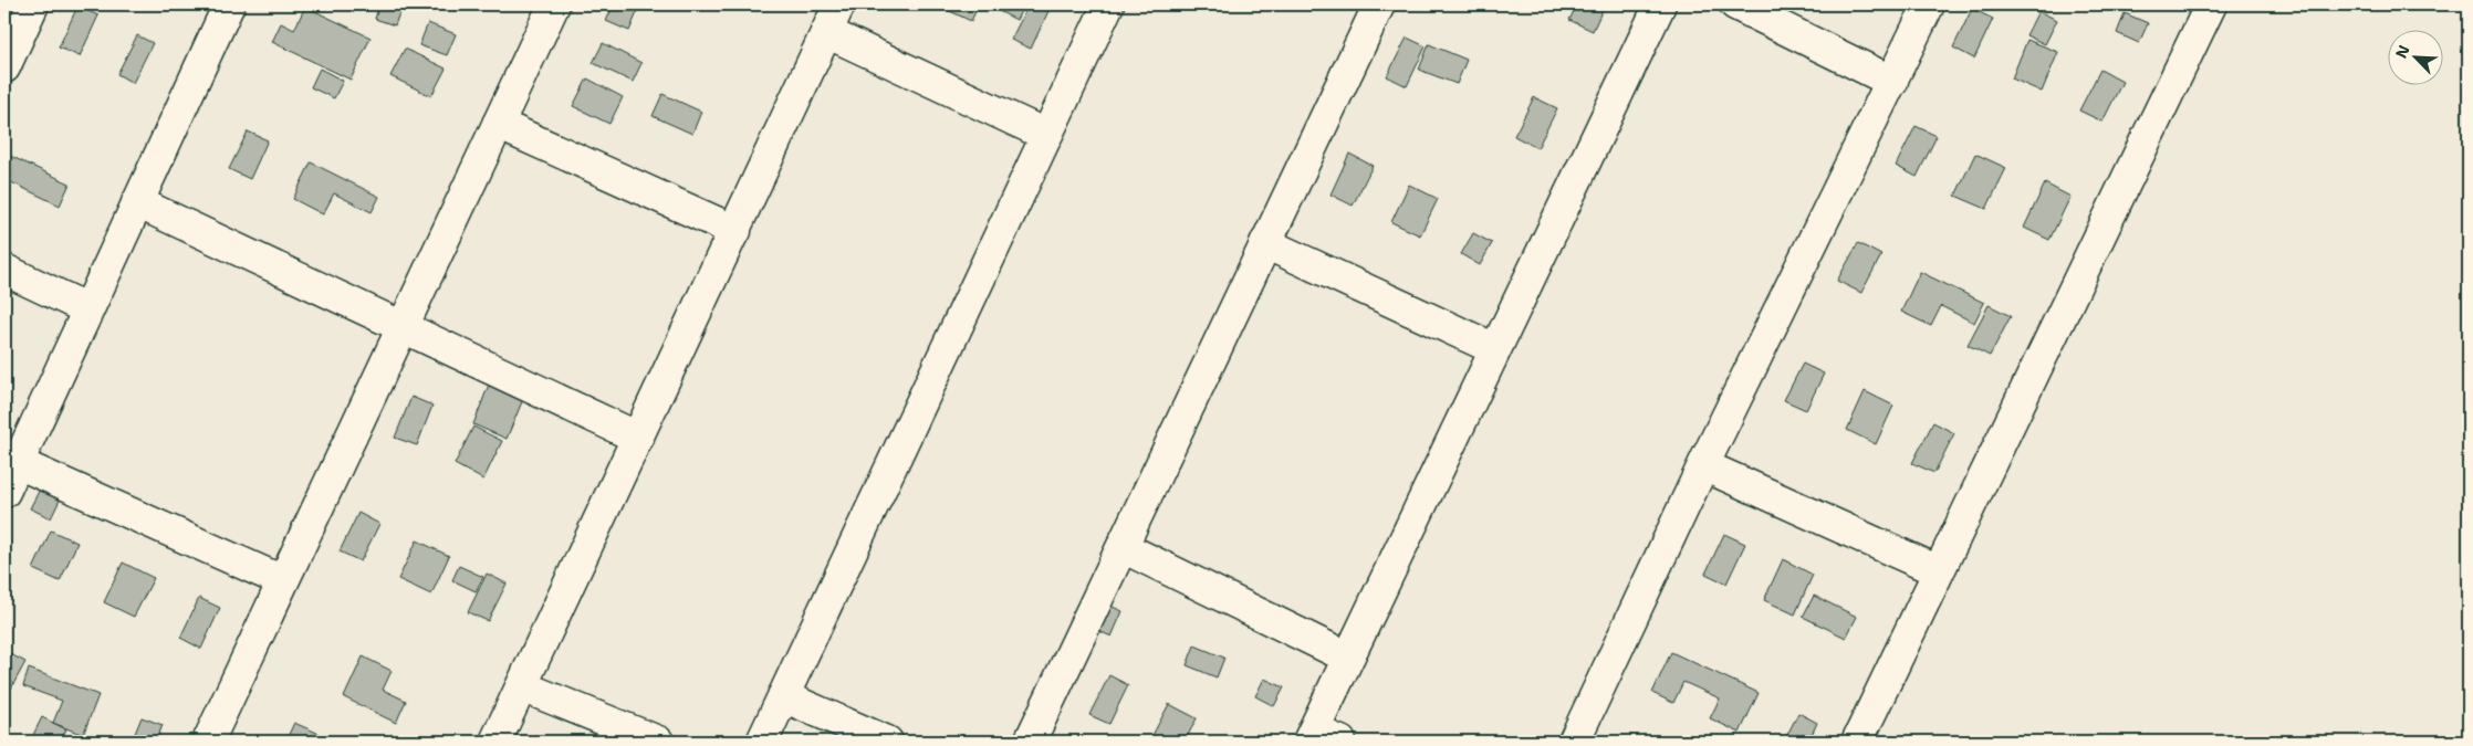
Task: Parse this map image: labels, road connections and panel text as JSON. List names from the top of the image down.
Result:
{
  "north": "top left"
}
